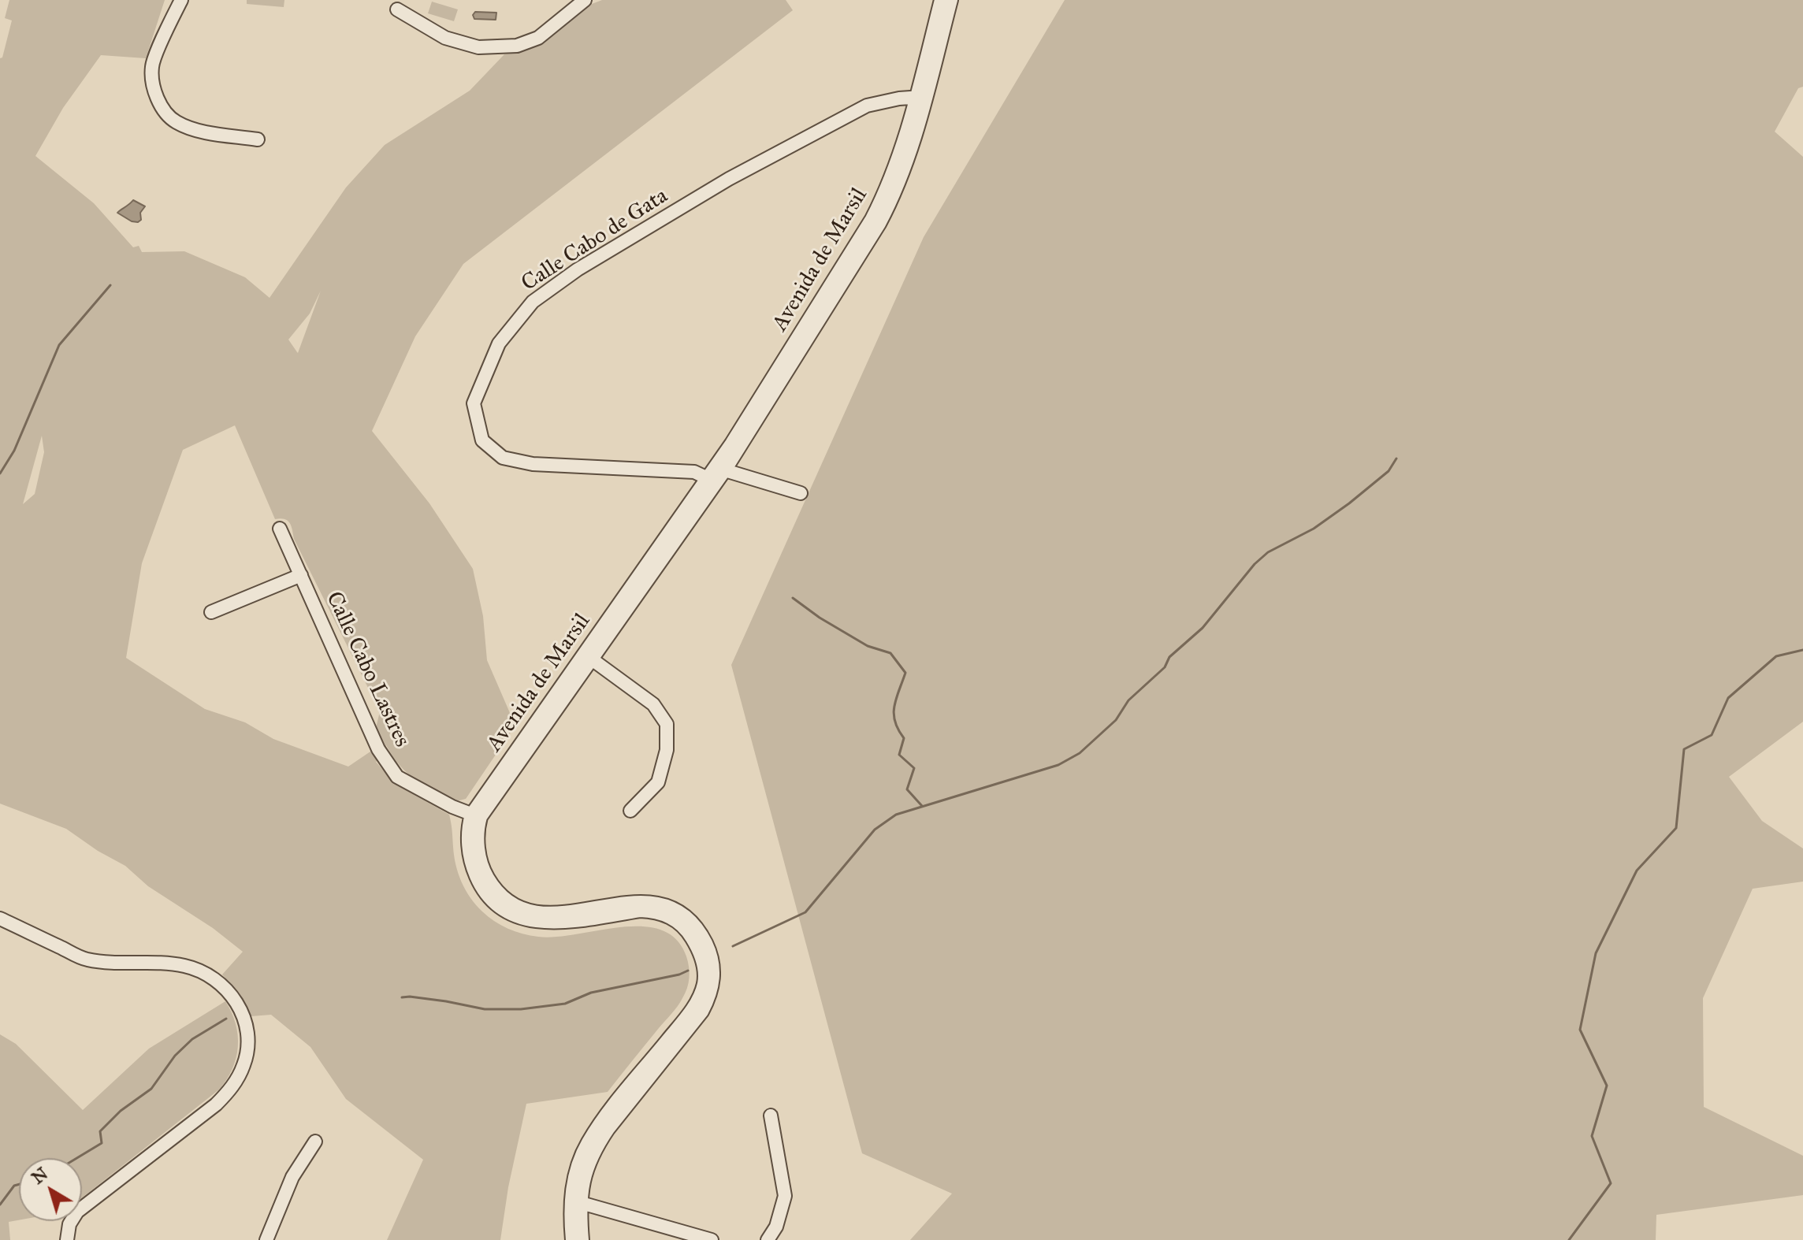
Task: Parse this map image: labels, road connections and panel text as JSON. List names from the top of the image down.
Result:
{
  "streets": {
    "street": ["Calle Cabo de Gata", "Avenida de Marsil", "Calle Cabo Lastres"]
  },
  "crossings": [
    ["Calle Cabo de Gata", "Avenida de Marsil"],
    ["Avenida de Marsil", "Calle Cabo Lastres"]
  ],
  "north": "top left"
}
